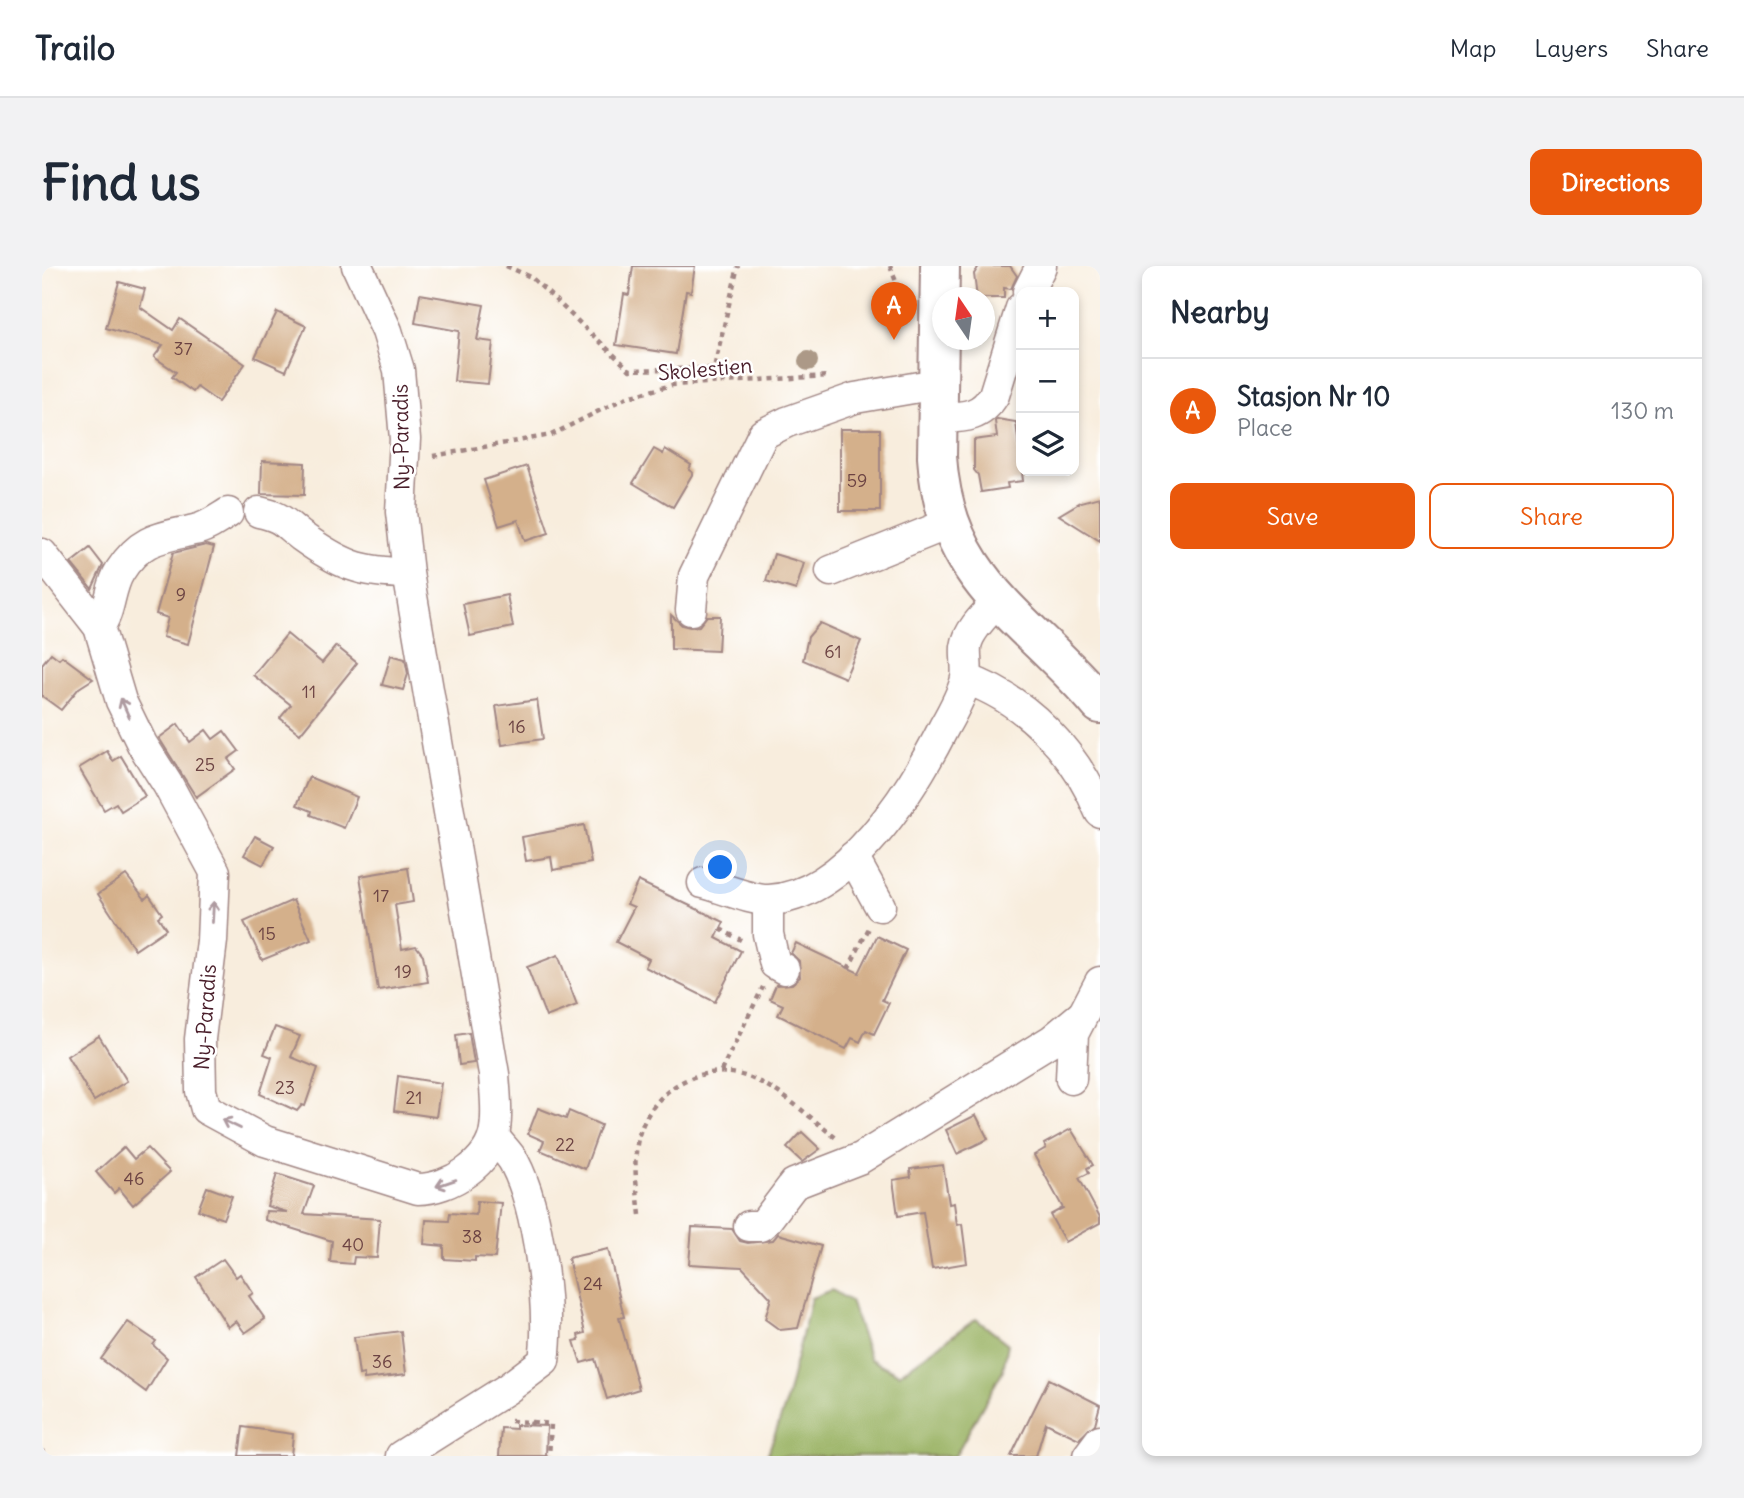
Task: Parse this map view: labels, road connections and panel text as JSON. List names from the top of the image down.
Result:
{
  "streets": {
    "street": ["Ny-Paradis"],
    "path": ["Skolestien"]
  },
  "crossings": [
    ["Skolestien", "Ny-Paradis"]
  ],
  "house_numbers": [
    "37",
    "59",
    "9",
    "61",
    "11",
    "16",
    "25",
    "17",
    "15",
    "19",
    "23",
    "21",
    "22",
    "46",
    "38",
    "40",
    "24",
    "36"
  ],
  "north": "top",
  "page": {
    "header": "Trailo",
    "nav": ["Map", "Layers", "Share"],
    "buttons": [
      "Directions",
      ["Save", "Share"]
    ],
    "title": "Find us",
    "heading": "Nearby",
    "pins": "A",
    "map_buttons": ["+", "−"],
    "list": [
      {
        "mark": "A",
        "name": "Stasjon Nr 10",
        "note": "Place",
        "value": "130 m"
      }
    ]
  }
}
